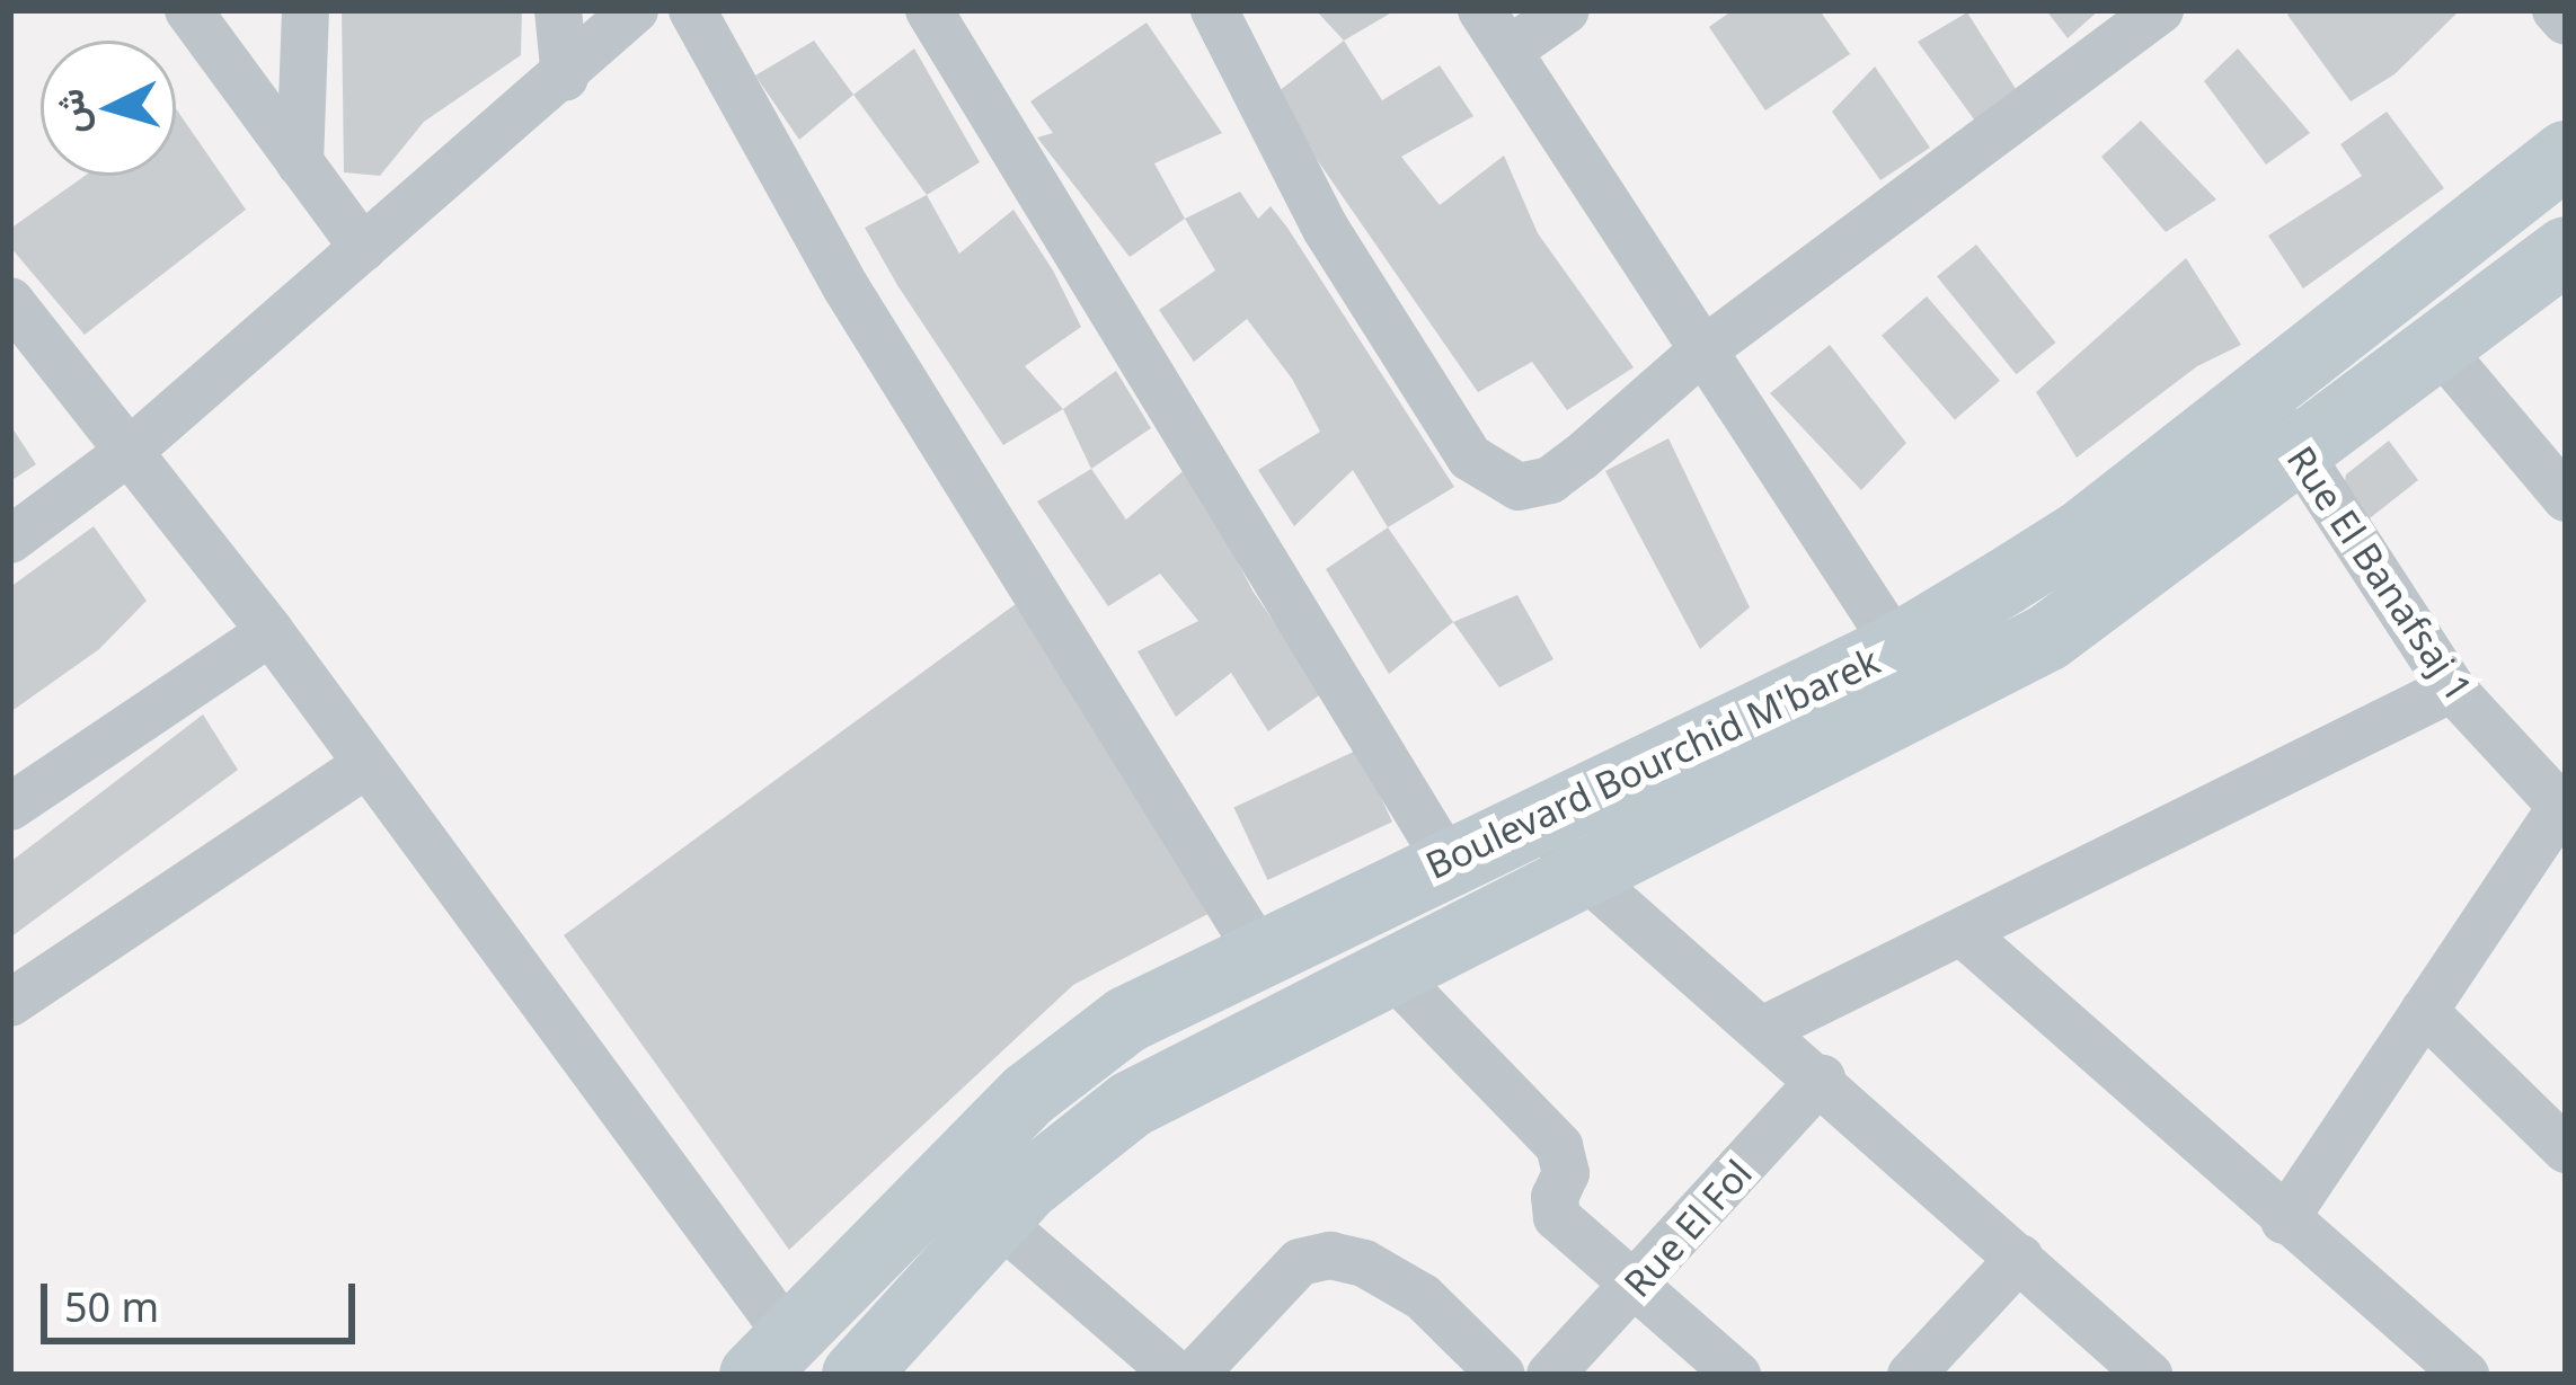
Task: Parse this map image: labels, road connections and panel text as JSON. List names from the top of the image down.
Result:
{
  "streets": {
    "main road": ["Boulevard Bourchid M'barek"],
    "street": ["Rue El Banafsaj 1", "Rue El Fol"]
  },
  "crossings": [
    ["Rue El Banafsaj 1", "Boulevard Bourchid M'barek"]
  ],
  "scale_bar": "50 m",
  "north": "left"
}
